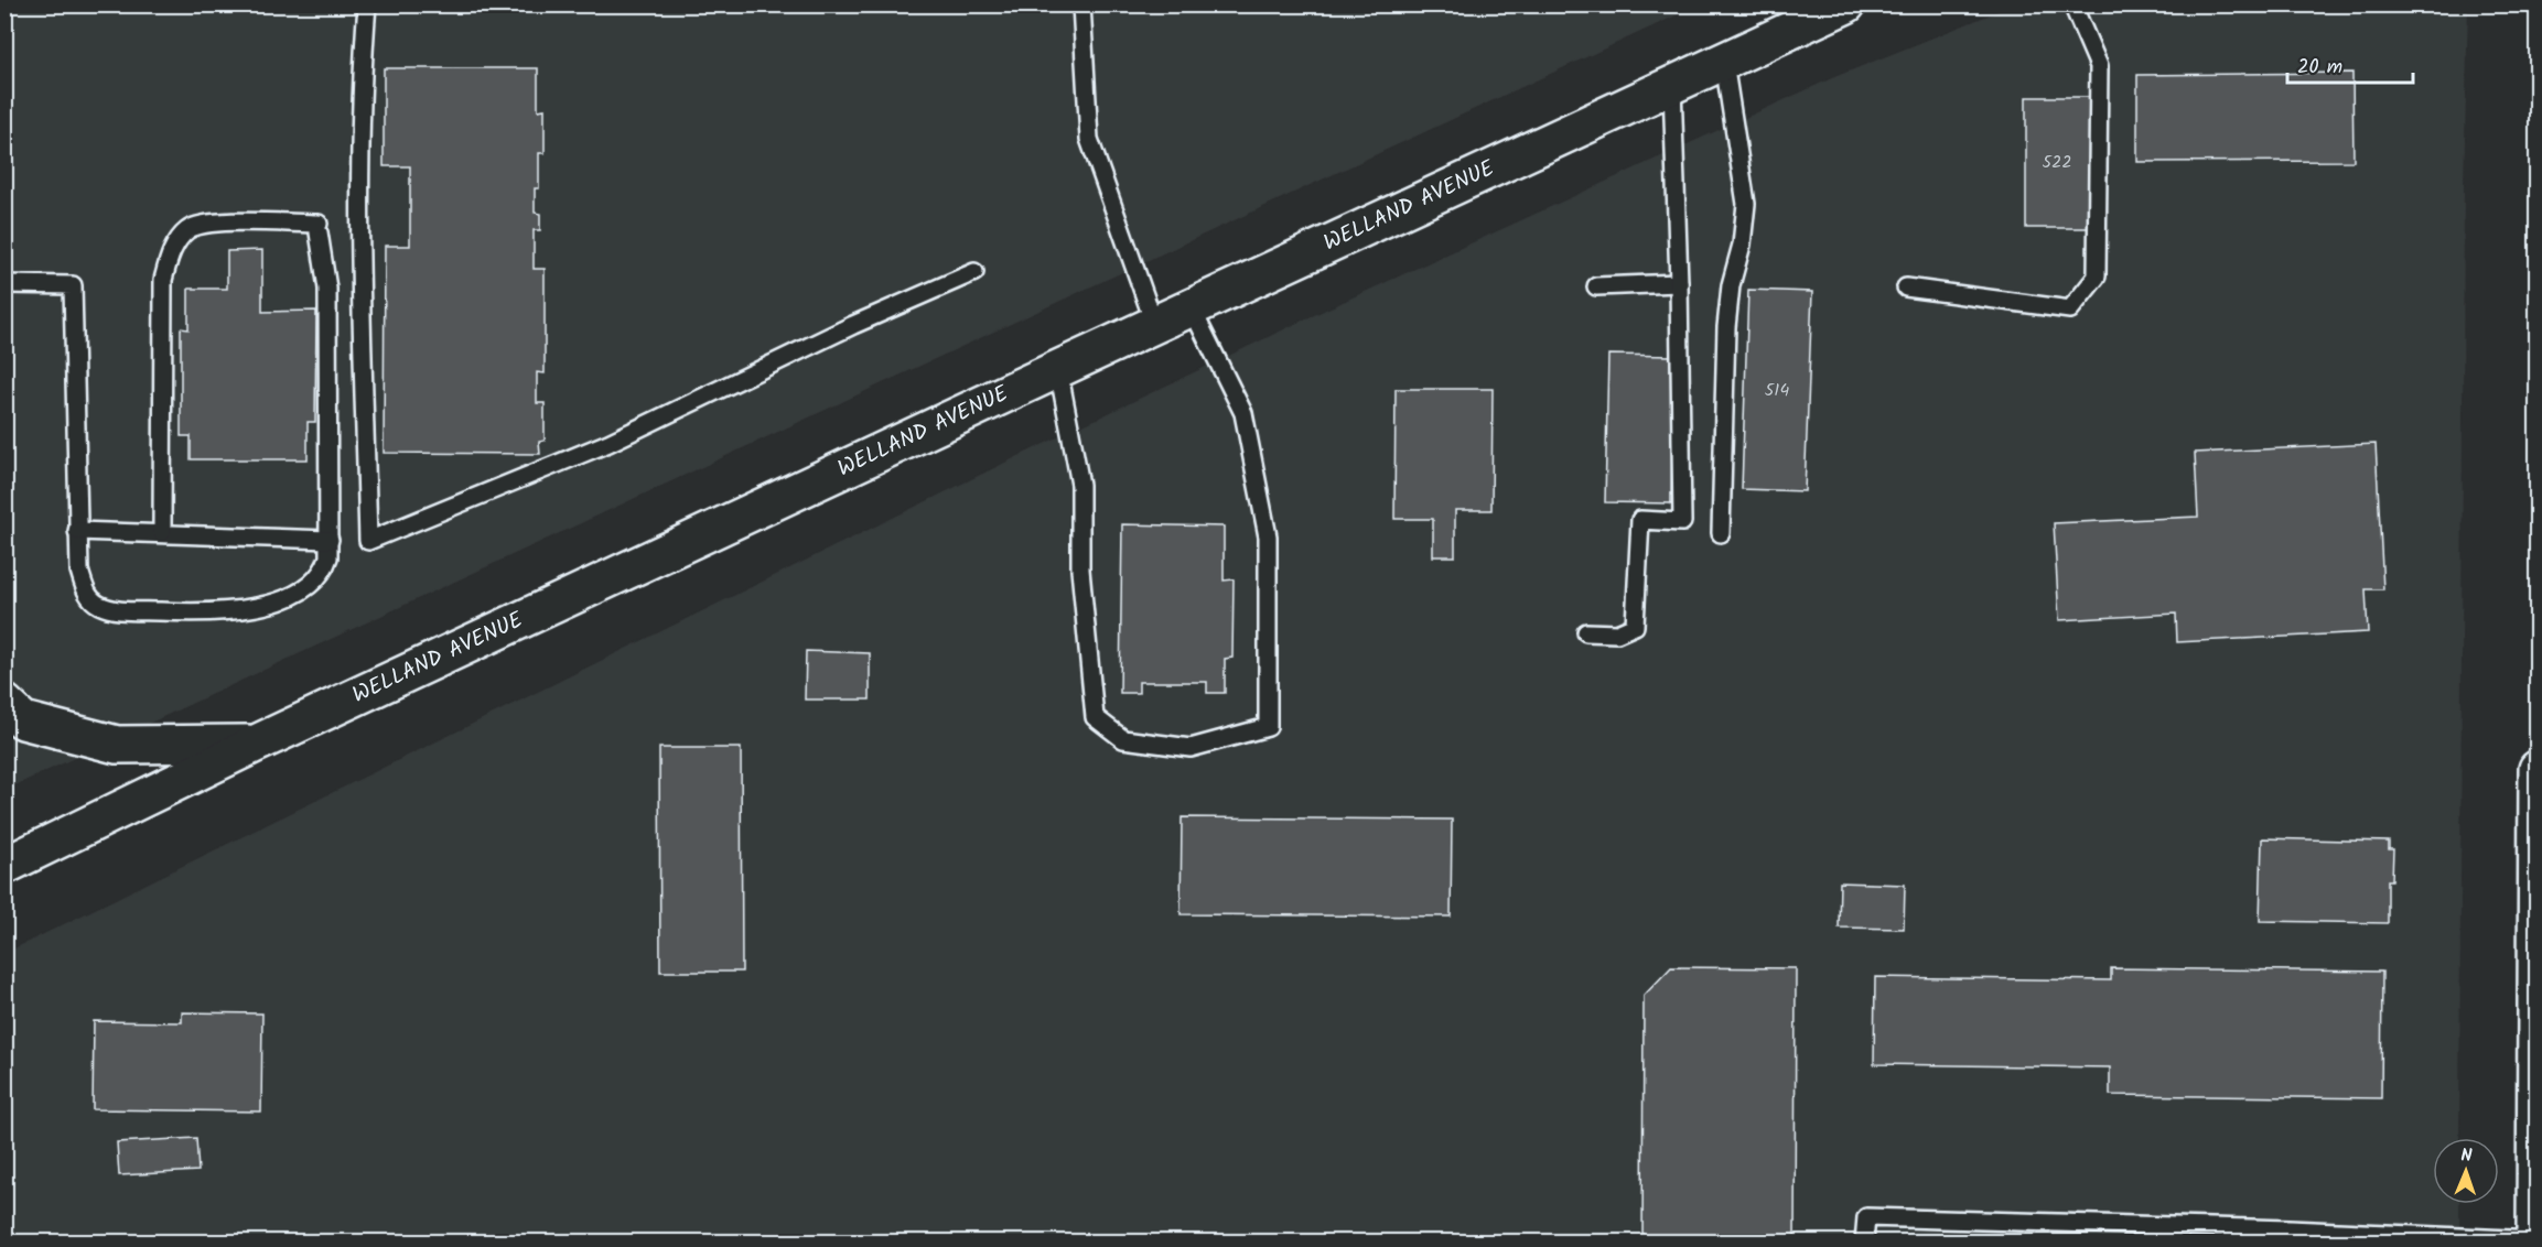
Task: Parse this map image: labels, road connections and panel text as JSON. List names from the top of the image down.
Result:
{
  "streets": {
    "main road": ["WELLAND AVENUE"]
  },
  "house_numbers": ["522", "514"],
  "scale_bar": "20 m",
  "north": "top"
}
